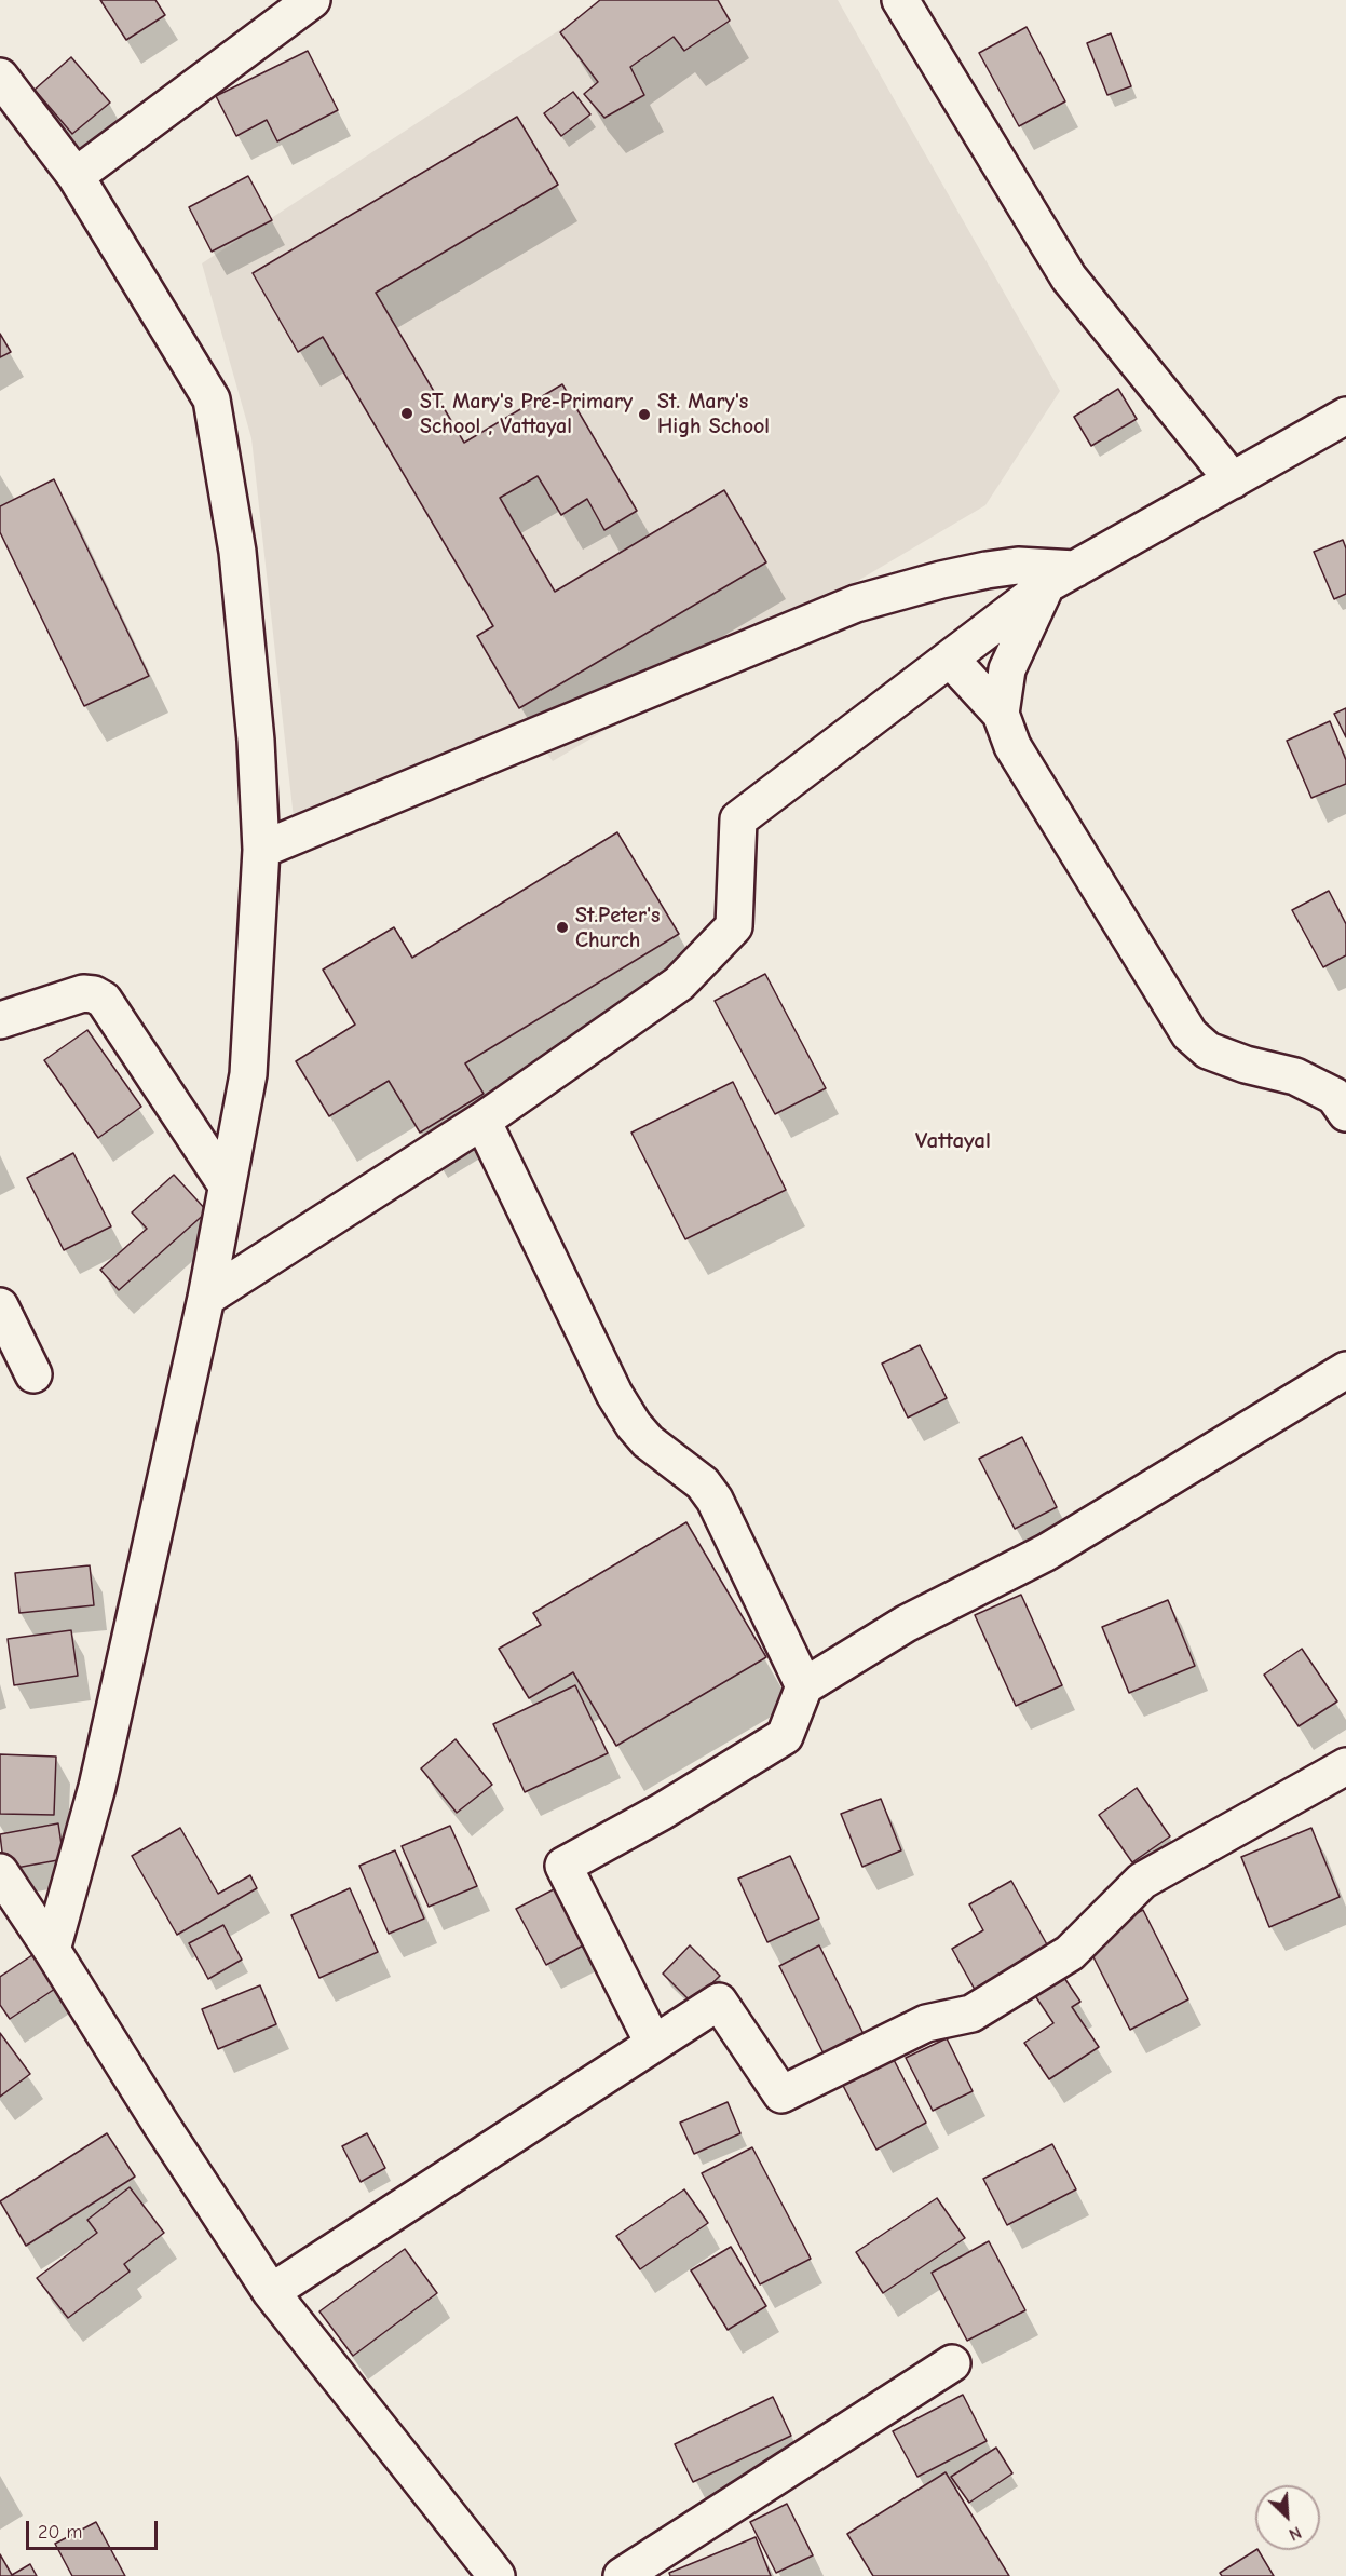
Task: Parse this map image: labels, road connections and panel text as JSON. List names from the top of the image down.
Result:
{
  "districts": ["Vattayal"],
  "places": ["ST. Mary's Pre-Primary School , Vattayal", "St. Mary's High School", "St.Peter's Church"],
  "scale_bar": "20 m",
  "north": "bottom right"
}
